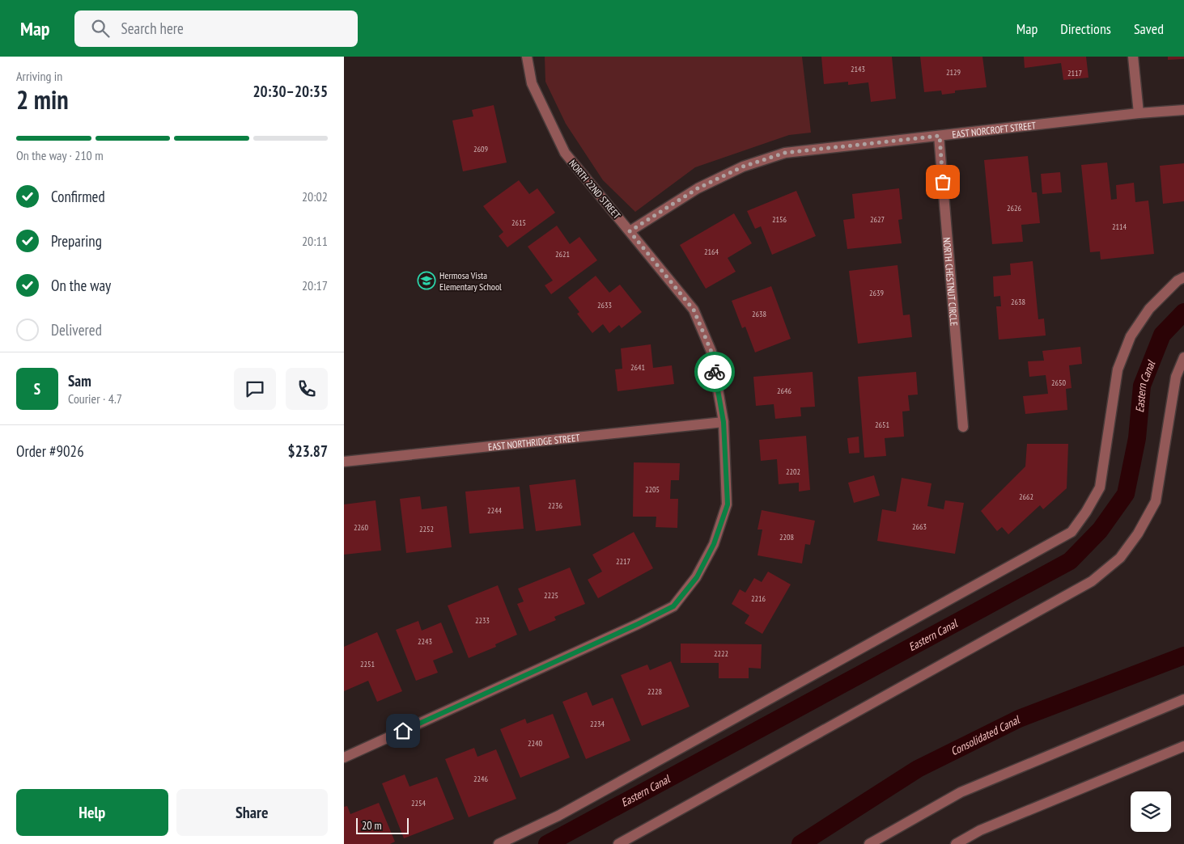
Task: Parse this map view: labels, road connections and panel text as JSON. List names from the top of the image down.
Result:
{
  "streets": {
    "street": [
      "EAST NORCROFT STREET",
      "NORTH 22ND STREET",
      "NORTH CHESTNUT CIRCLE",
      "EAST NORTHRIDGE STREET"
    ]
  },
  "crossings": [
    ["EAST NORCROFT STREET", "NORTH 22ND STREET"],
    ["EAST NORCROFT STREET", "NORTH CHESTNUT CIRCLE"],
    ["NORTH 22ND STREET", "EAST NORTHRIDGE STREET"]
  ],
  "water": ["Eastern Canal", "Consolidated Canal"],
  "places": {
    "school or university": ["Hermosa Vista Elementary School"]
  },
  "house_numbers": [
    "2143",
    "2129",
    "2117",
    "2609",
    "2626",
    "2156",
    "2627",
    "2615",
    "2114",
    "2164",
    "2621",
    "2639",
    "2638",
    "2633",
    "2638",
    "2641",
    "2650",
    "2646",
    "2651",
    "2202",
    "2205",
    "2662",
    "2236",
    "2244",
    "2663",
    "2260",
    "2252",
    "2208",
    "2217",
    "2225",
    "2216",
    "2233",
    "2243",
    "2222",
    "2251",
    "2228",
    "2234",
    "2240",
    "2246",
    "2254"
  ],
  "scale_bar": "20 m",
  "page": {
    "header": "Map",
    "search": "Search here",
    "nav": ["Map", "Directions", "Saved"],
    "heading": ["2 min", "Arriving in", "20:30–20:35"],
    "panel": [
      "Sam",
      "Courier · 4.7",
      "Order #9026",
      "$23.87"
    ],
    "bar": "On the way · 210 m",
    "list": [
      ["Confirmed", "20:02"],
      ["Preparing", "20:11"],
      ["On the way", "20:17"],
      "Delivered"
    ],
    "round": "S",
    "buttons": ["Help", "Share"],
    "scale": "20 m"
  }
}
